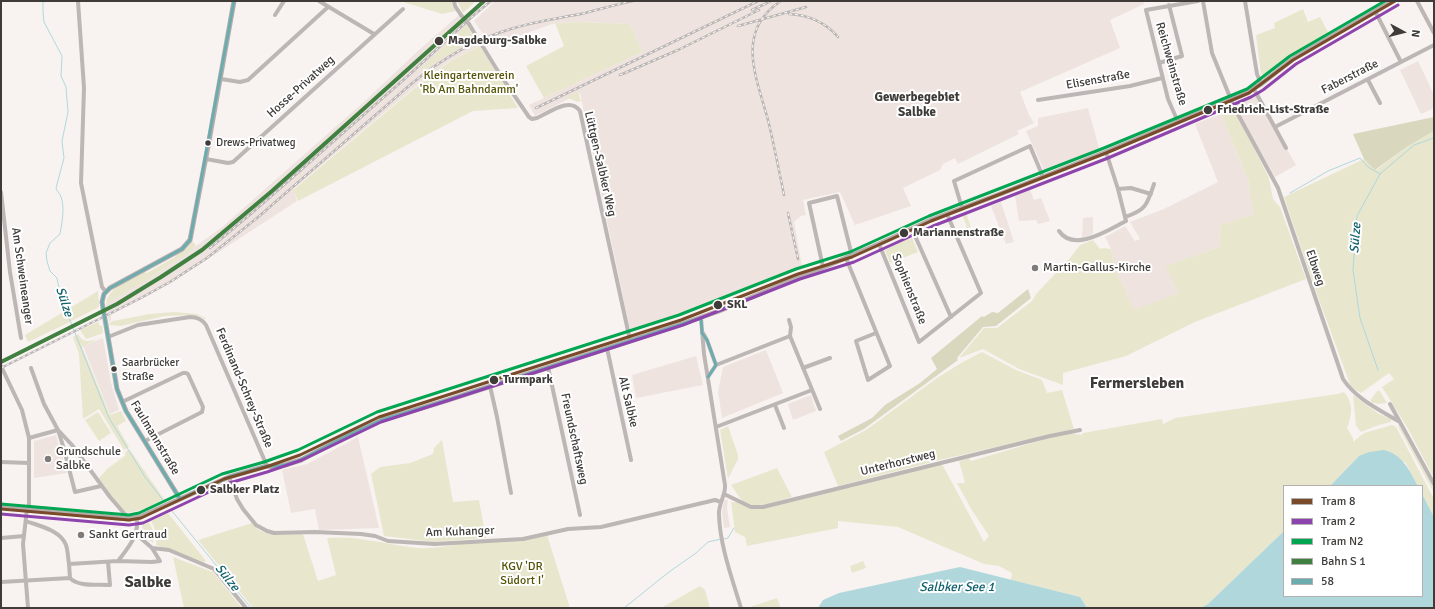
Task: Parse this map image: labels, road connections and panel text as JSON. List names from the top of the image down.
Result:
{
  "streets": {
    "main road": ["Faulmannstraße"],
    "street": [
      "Reichweinstraße",
      "Faberstraße",
      "Elisenstraße",
      "Hosse-Privatweg",
      "Lüttgen-Salbker Weg",
      "Elbweg",
      "Am Schweineanger",
      "Sophienstraße",
      "Ferdinand-Schrey-Straße",
      "Alt Salbke",
      "Freundschaftsweg",
      "Unterhorstweg",
      "Am Kuhanger"
    ]
  },
  "crossings": [
    ["Reichweinstraße", "Elisenstraße"],
    ["Ferdinand-Schrey-Straße", "Faulmannstraße"]
  ],
  "districts": ["Gewerbegebiet Salbke", "Fermersleben", "Salbke"],
  "water": ["Sülze", "Salbker See 1"],
  "parks": ["Kleingartenverein 'Rb Am Bahndamm'", "KGV 'DR Südort I'"],
  "places": [
    "Magdeburg-Salbke",
    "Friedrich-List-Straße",
    "Drews-Privatweg",
    "Mariannenstraße",
    "Martin-Gallus-Kirche",
    "SKL",
    "Saarbrücker Straße",
    "Turmpark",
    "Grundschule Salbke",
    "Salbker Platz",
    "Sankt Gertraud"
  ],
  "lines": [
    "tram line 8",
    "tram line N2",
    "transit line 58",
    "tram line 2"
  ],
  "legend": [
    "Tram 8",
    "Tram 2",
    "Tram N2",
    "Bahn S 1",
    "58"
  ],
  "north": "right"
}
